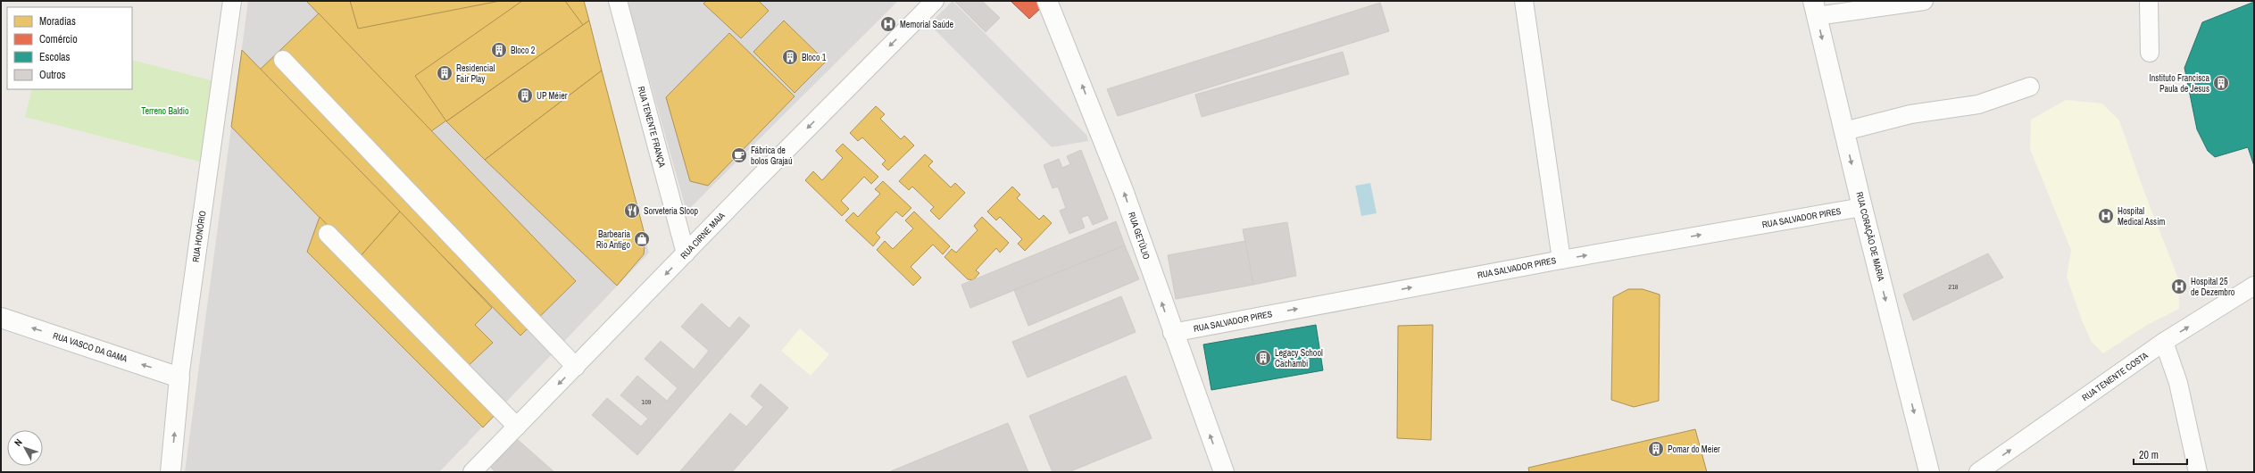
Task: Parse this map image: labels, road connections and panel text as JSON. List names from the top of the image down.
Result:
{
  "streets": {
    "street": [
      "RUA TENENTE FRANÇA",
      "RUA SALVADOR PIRES",
      "RUA CIRNE MAIA",
      "RUA GETÚLIO",
      "RUA HONÓRIO",
      "RUA CORAÇÃO DE MARIA",
      "RUA VASCO DA GAMA",
      "RUA TENENTE COSTA"
    ]
  },
  "crossings": [
    ["RUA TENENTE FRANÇA", "RUA CIRNE MAIA"],
    ["RUA SALVADOR PIRES", "RUA GETÚLIO"],
    ["RUA SALVADOR PIRES", "RUA CORAÇÃO DE MARIA"],
    ["RUA HONÓRIO", "RUA VASCO DA GAMA"]
  ],
  "one_way": [
    "RUA SALVADOR PIRES",
    "RUA CIRNE MAIA",
    "RUA GETÚLIO",
    "RUA CORAÇÃO DE MARIA",
    "RUA VASCO DA GAMA",
    "RUA TENENTE COSTA"
  ],
  "parks": ["Terreno Baldio"],
  "places": {
    "hospital": ["Memorial Saúde", "Hospital Medical Assim", "Hospital 25 de Dezembro"],
    "building": [
      "Bloco 2",
      "Bloco 1",
      "Residencial Fair Play",
      "Instituto Francisca Paula de Jesus",
      "UP Méier",
      "Legacy School Cachambi",
      "Pomar do Meier"
    ],
    "cafe": ["Fábrica de bolos Grajaú"],
    "restaurant": ["Sorveteria Sloop"],
    "shop": ["Barbearia Rio Antigo"]
  },
  "house_numbers": ["218", "109"],
  "legend": [
    "Moradias",
    "Comércio",
    "Escolas",
    "Outros"
  ],
  "scale_bar": "20 m",
  "north": "top left"
}
